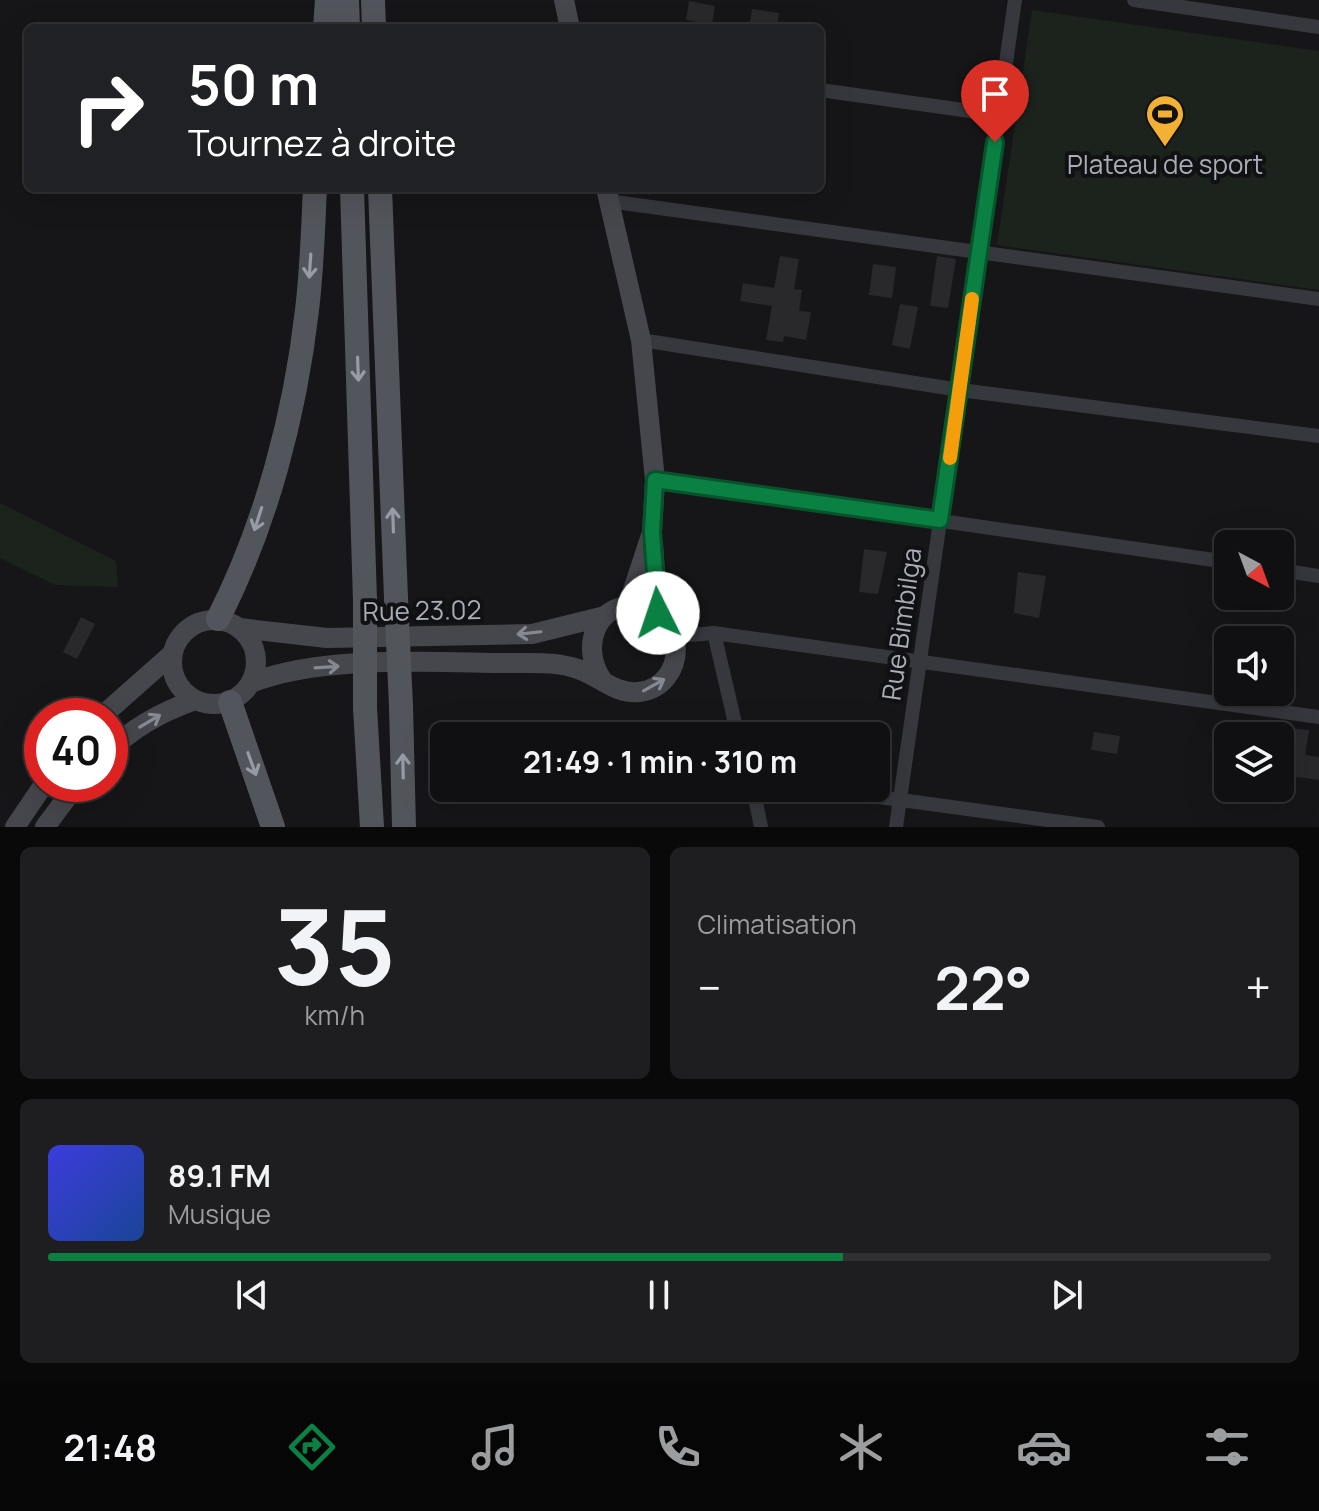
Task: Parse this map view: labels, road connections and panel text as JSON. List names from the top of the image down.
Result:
{
  "streets": {
    "street": ["Rue 23.02", "Rue Bimbilga"]
  },
  "places": {
    "sports": ["Plateau de sport"]
  },
  "north": "bottom right",
  "page": {
    "turn": ["50 m", "Tournez à droite"],
    "limit": "40",
    "trip": "21:49 · 1 min · 310 m",
    "tile": [
      ["35", "km/h"],
      "Climatisation"
    ],
    "heat": ["−", "22°", "+"],
    "song": ["89.1 FM", "Musique"],
    "tabs": "21:48"
  }
}
